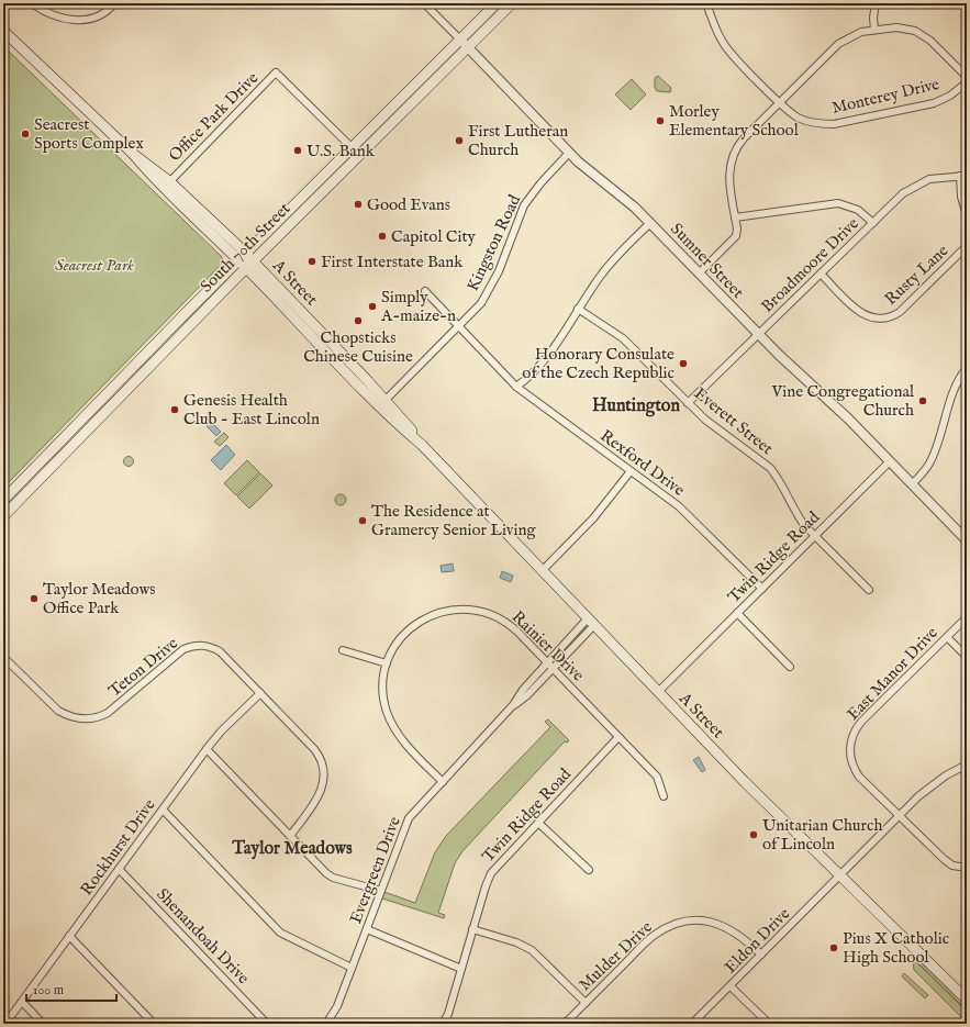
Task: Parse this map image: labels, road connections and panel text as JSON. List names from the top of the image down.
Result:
{
  "streets": {
    "main road": ["South 70th Street", "A Street"],
    "street": [
      "Monterey Drive",
      "Office Park Drive",
      "Kingston Road",
      "Sumner Street",
      "Broadmoore Drive",
      "Rusty Lane",
      "Everett Street",
      "Rexford Drive",
      "Twin Ridge Road",
      "Rainier Drive",
      "Teton Drive",
      "East Manor Drive",
      "Rockhurst Drive",
      "Evergreen Drive",
      "Shenandoah Drive",
      "Eldon Drive",
      "Mulder Drive"
    ]
  },
  "crossings": [
    ["Office Park Drive", "South 70th Street"],
    ["Office Park Drive", "A Street"],
    ["Kingston Road", "Sumner Street"],
    ["Kingston Road", "A Street"],
    ["Kingston Road", "Rexford Drive"],
    ["South 70th Street", "Sumner Street"],
    ["South 70th Street", "A Street"],
    ["Sumner Street", "Broadmoore Drive"],
    ["Sumner Street", "Twin Ridge Road"],
    ["Broadmoore Drive", "Rusty Lane"],
    ["Broadmoore Drive", "Everett Street"],
    ["A Street", "Twin Ridge Road"],
    ["A Street", "Evergreen Drive"],
    ["A Street", "Eldon Drive"],
    ["Everett Street", "Twin Ridge Road"],
    ["Rexford Drive", "Twin Ridge Road"],
    ["Twin Ridge Road", "Rainier Drive"],
    ["Rainier Drive", "Evergreen Drive"],
    ["Teton Drive", "Rockhurst Drive"],
    ["East Manor Drive", "Eldon Drive"],
    ["Rockhurst Drive", "Shenandoah Drive"],
    ["Eldon Drive", "Mulder Drive"]
  ],
  "districts": ["Huntington", "Taylor Meadows"],
  "parks": ["Seacrest Park"],
  "places": [
    "Morley Elementary School",
    "Seacrest Sports Complex",
    "First Lutheran Church",
    "U.S. Bank",
    "Good Evans",
    "Capitol City",
    "First Interstate Bank",
    "Simply A-maize-n",
    "Chopsticks Chinese Cuisine",
    "Honorary Consulate of the Czech Republic",
    "Vine Congregational Church",
    "Genesis Health Club - East Lincoln",
    "The Residence at Gramercy Senior Living",
    "Taylor Meadows Office Park",
    "Unitarian Church of Lincoln",
    "Pius X Catholic High School"
  ],
  "scale_bar": "100 m"
}
